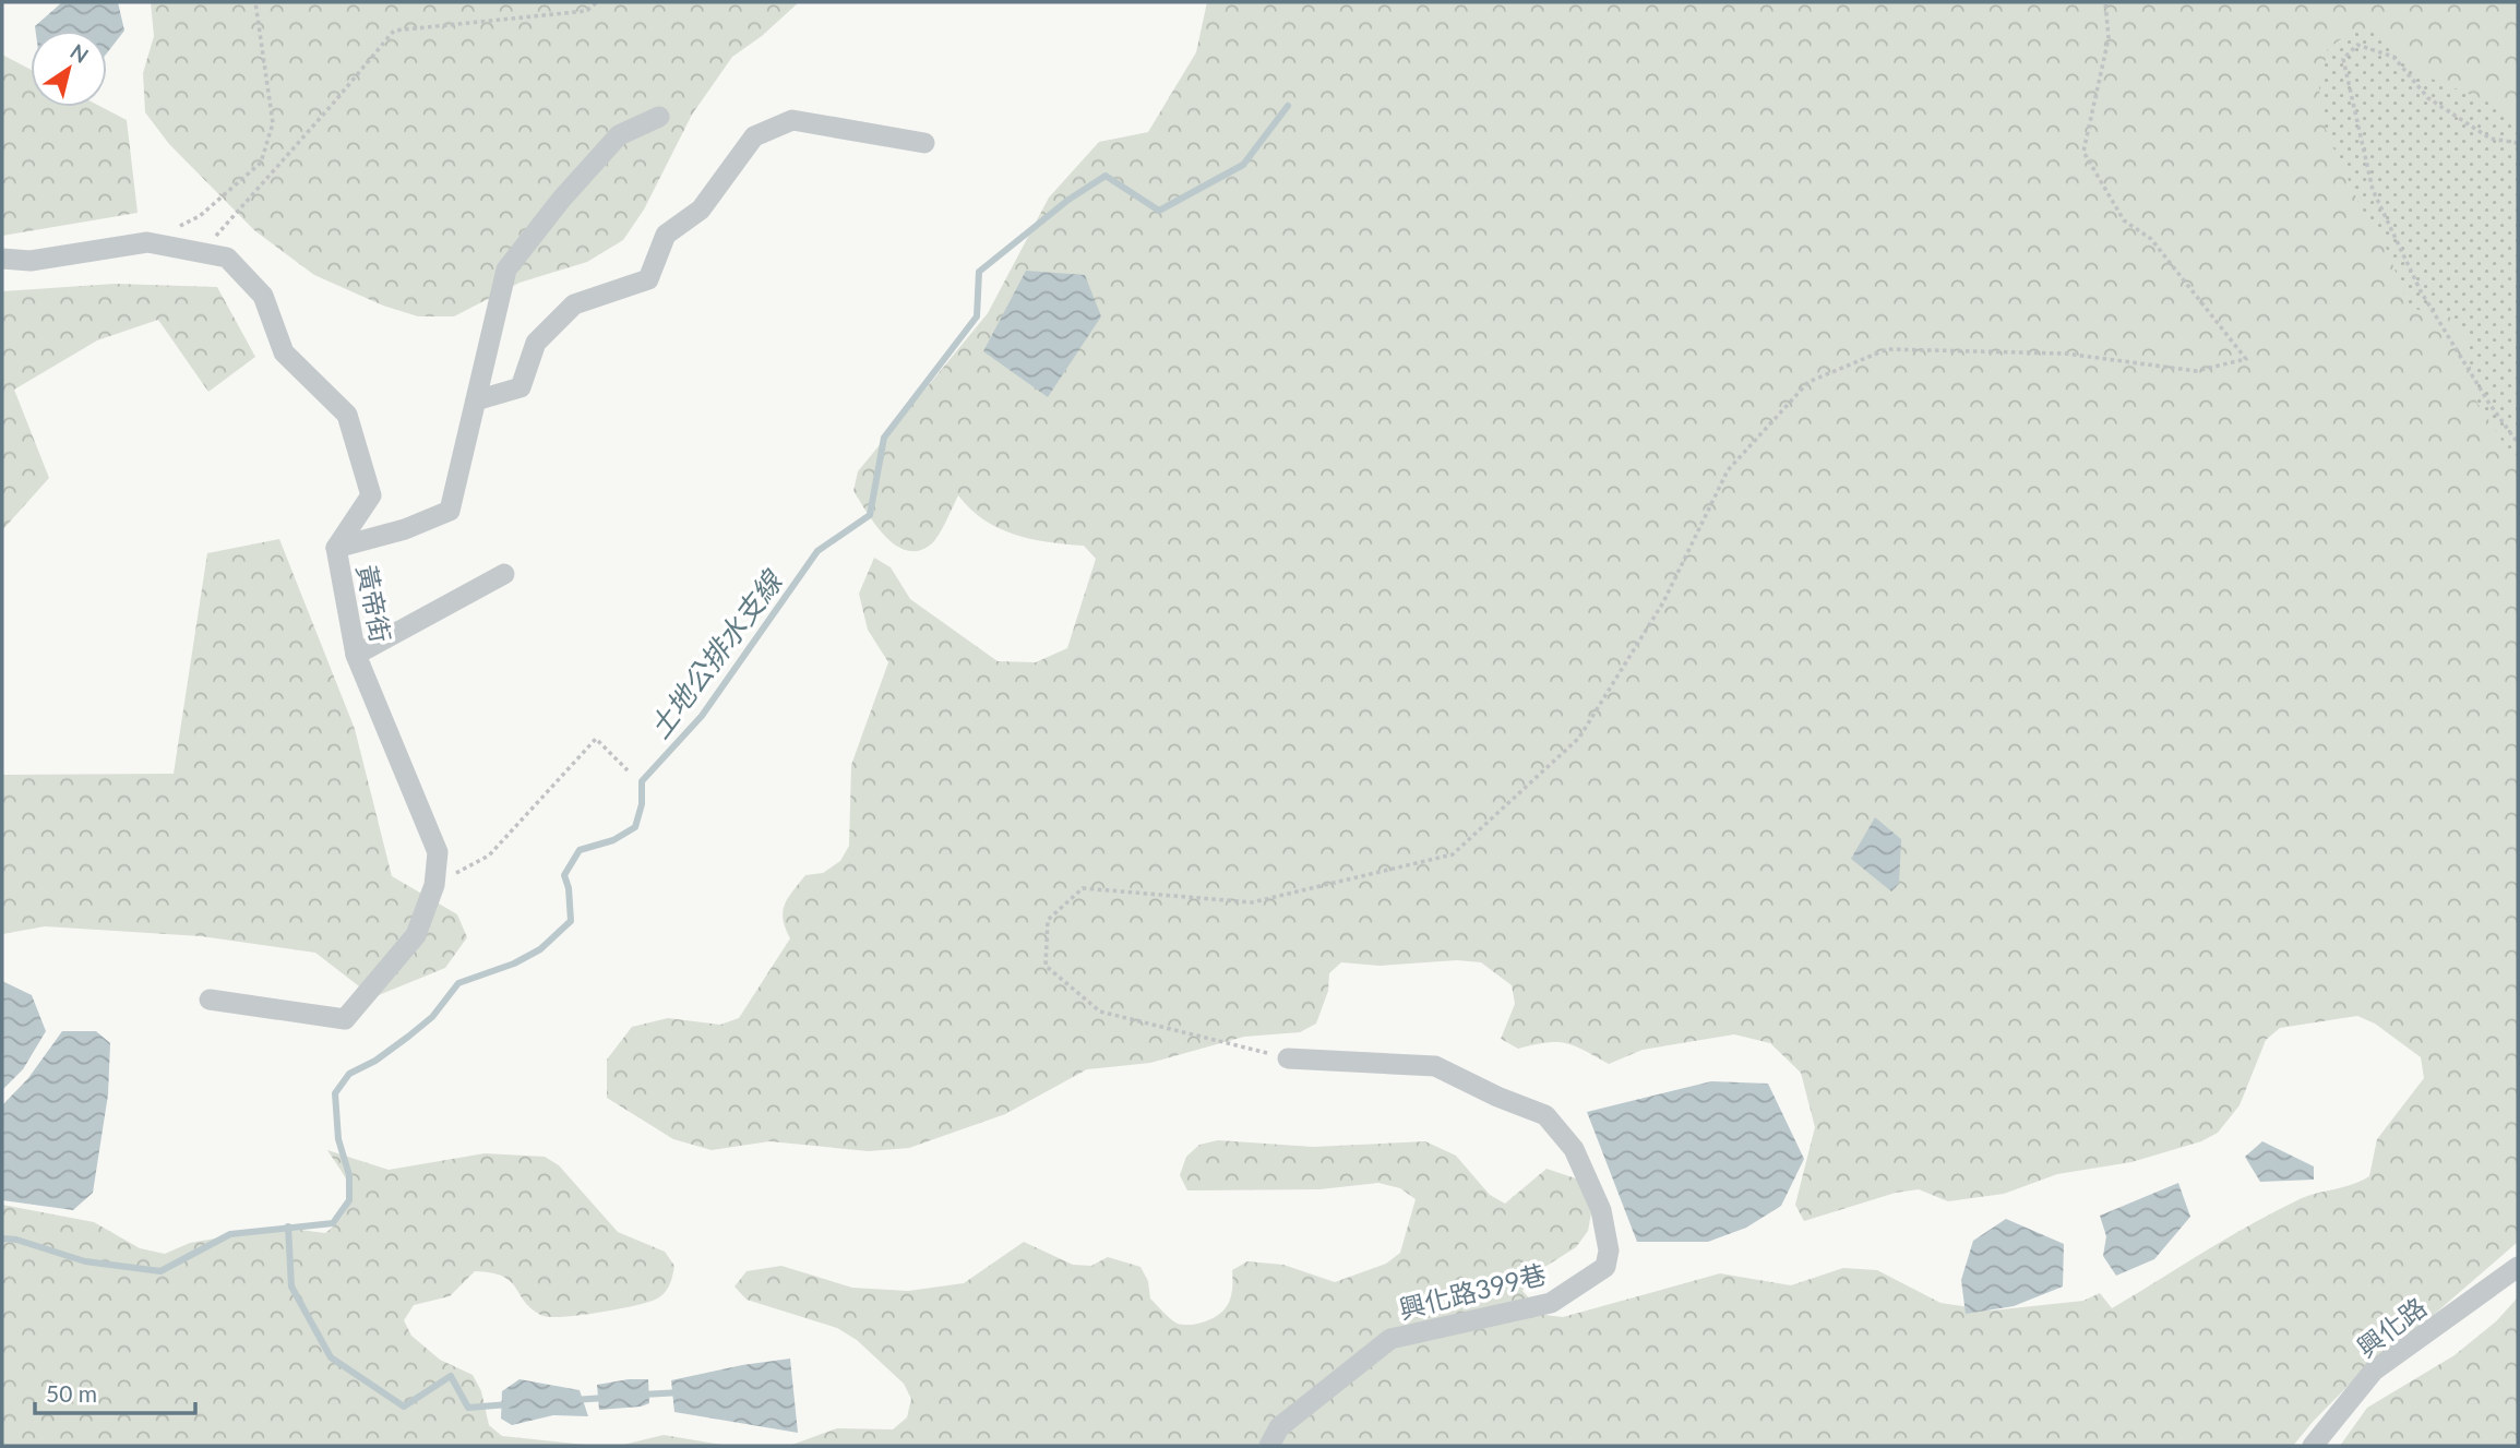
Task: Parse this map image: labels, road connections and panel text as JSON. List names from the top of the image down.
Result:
{
  "streets": {
    "street": ["黃帝街", "興化路399巷", "興化路"]
  },
  "water": ["土地公排水支線"],
  "scale_bar": "50 m",
  "north": "top right"
}
